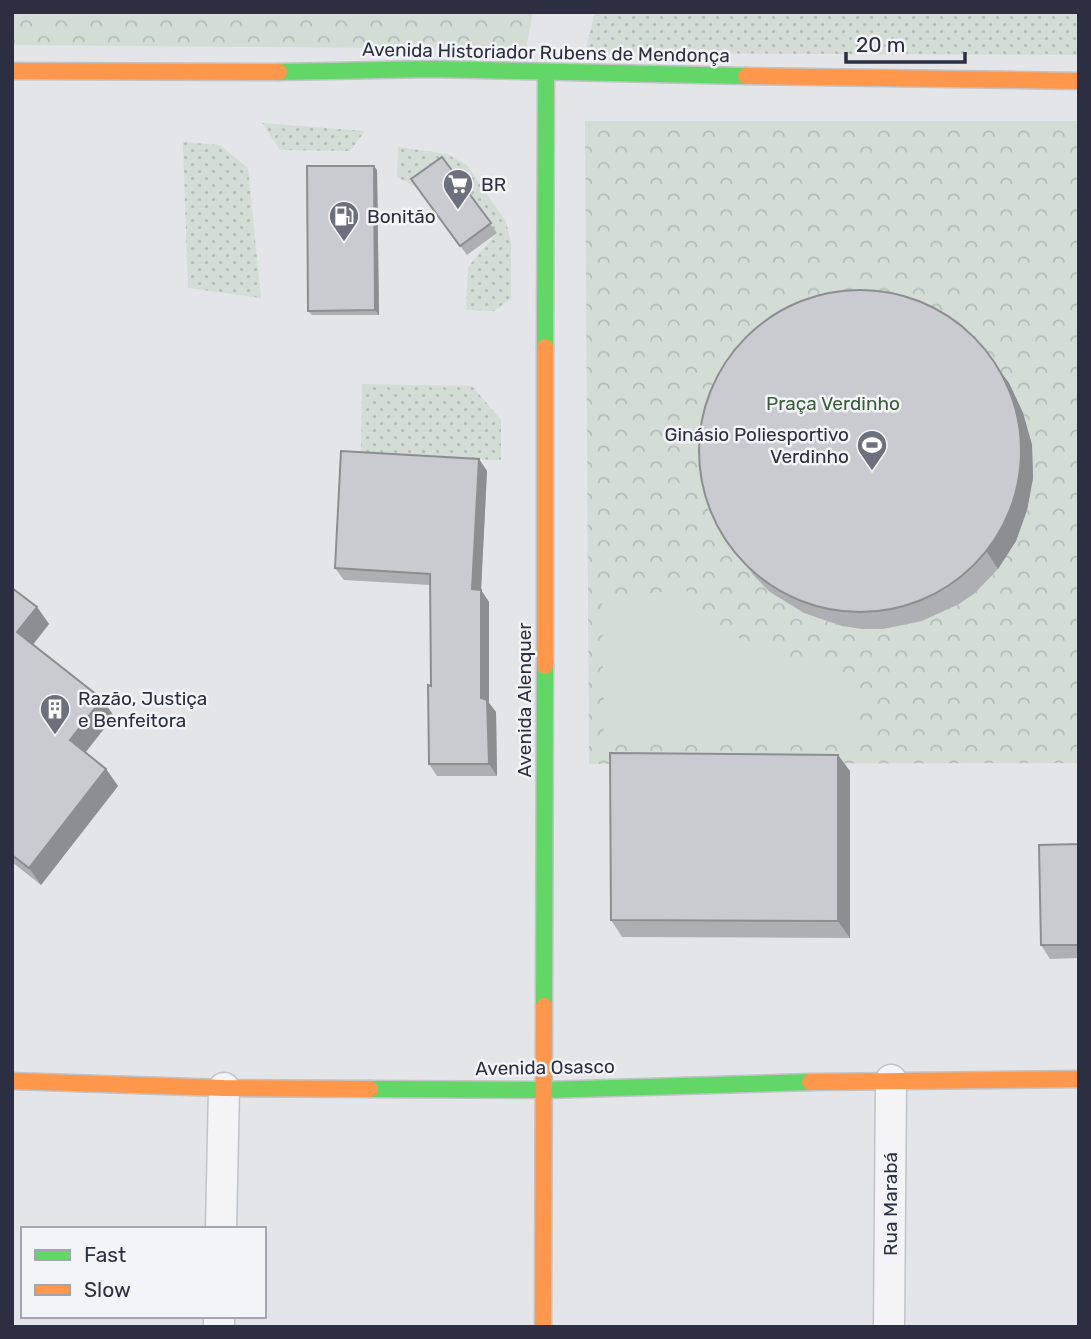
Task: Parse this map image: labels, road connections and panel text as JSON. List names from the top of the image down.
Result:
{
  "streets": {
    "street": [
      "Avenida Historiador Rubens de Mendonça",
      "Avenida Alenquer",
      "Avenida Osasco",
      "Rua Marabá"
    ]
  },
  "crossings": [
    ["Avenida Historiador Rubens de Mendonça", "Avenida Alenquer"],
    ["Avenida Alenquer", "Avenida Osasco"],
    ["Avenida Osasco", "Rua Marabá"]
  ],
  "parks": ["Praça Verdinho"],
  "places": {
    "supermarket": ["BR"],
    "fuel station": ["Bonitão"],
    "sports": ["Ginásio Poliesportivo Verdinho"],
    "building": ["Razão, Justiça e Benfeitora"]
  },
  "legend": ["Fast", "Slow"],
  "scale_bar": "20 m"
}
